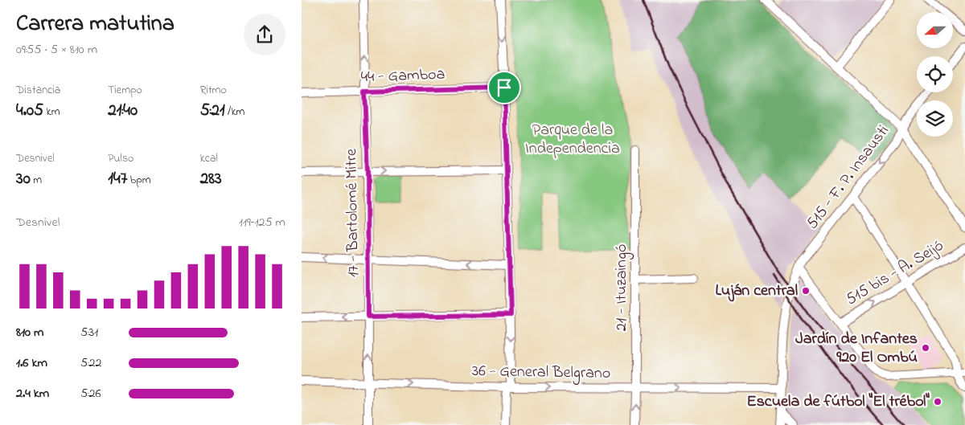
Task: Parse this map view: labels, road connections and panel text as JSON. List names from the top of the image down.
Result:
{
  "streets": {
    "street": [
      "44 - Gamboa",
      "515 - F. P. Insausti",
      "17 - Bartolomé Mitre",
      "515 bis - A. Seijó",
      "21 - Ituzaingó",
      "36 - General Belgrano"
    ]
  },
  "crossings": [
    ["44 - Gamboa", "17 - Bartolomé Mitre"],
    ["515 - F. P. Insausti", "36 - General Belgrano"],
    ["17 - Bartolomé Mitre", "36 - General Belgrano"],
    ["21 - Ituzaingó", "36 - General Belgrano"]
  ],
  "one_way": ["17 - Bartolomé Mitre", "515 bis - A. Seijó"],
  "parks": ["Parque de la Independencia"],
  "places": ["Luján central", "Jardín de Infantes 920 El Ombú", "Escuela de fútbol \"El trébol\""],
  "north": "left",
  "page": {
    "heading": ["Carrera matutina", "09:55 · 5 × 810 m"],
    "stats": [
      ["Distancia", "4.05 km"],
      ["Tiempo", "21:40"],
      ["Ritmo", "5:21 /km"],
      ["Desnivel", "30 m"],
      ["Pulso", "147 bpm"],
      ["kcal", "283"]
    ],
    "chart": ["Desnivel", "119–125 m"],
    "list": [
      {
        "name": "810 m",
        "note": "5:31"
      },
      {
        "name": "1.6 km",
        "note": "5:22"
      },
      {
        "name": "2.4 km",
        "note": "5:26"
      }
    ]
  }
}
